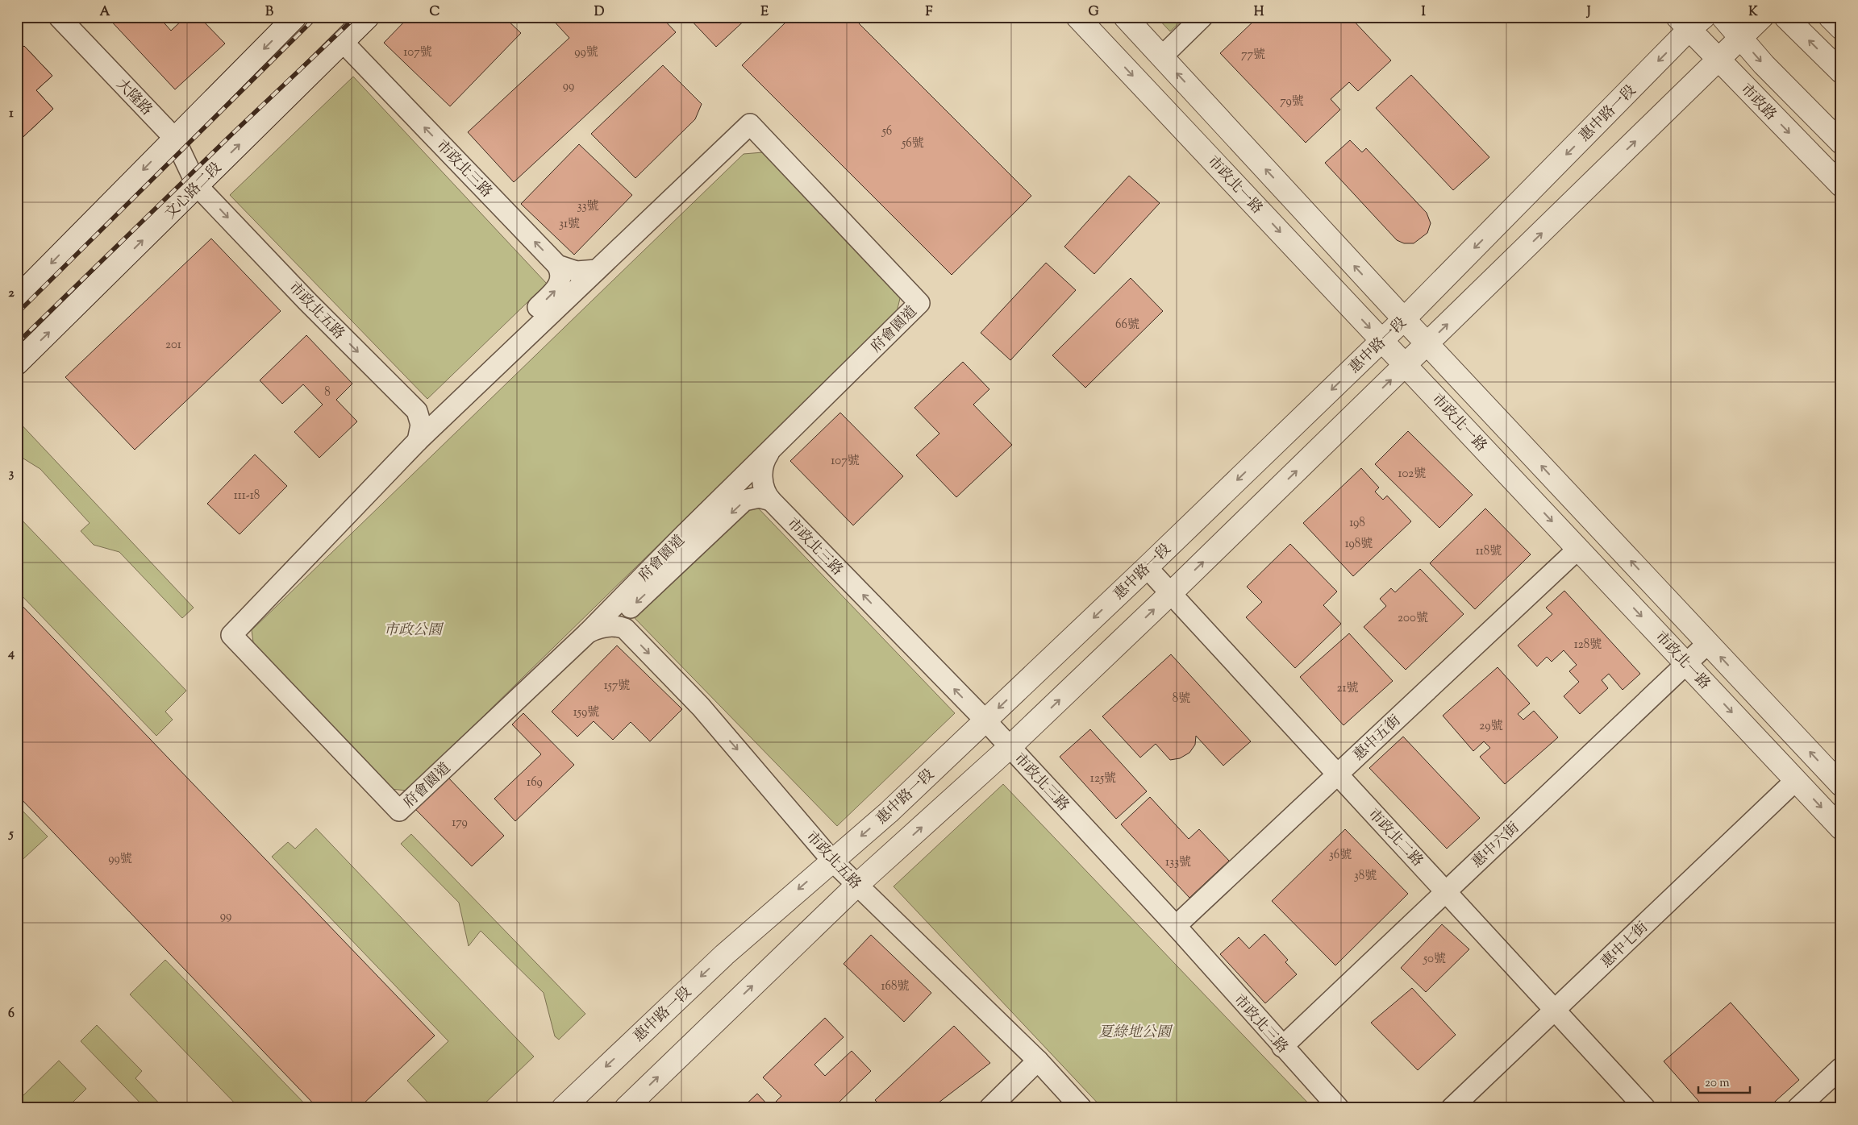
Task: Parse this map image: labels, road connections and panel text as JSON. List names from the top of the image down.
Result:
{
  "streets": {
    "street": [
      "大隆路",
      "市政路",
      "惠中路一段",
      "市政北三路",
      "市政北一路",
      "文心路二段",
      "市政北五路",
      "府會園道",
      "惠中五街",
      "市政北二路",
      "惠中六街",
      "惠中七街"
    ]
  },
  "crossings": [
    ["大隆路", "文心路二段"],
    ["大隆路", "市政北五路"],
    ["市政路", "惠中路一段"],
    ["惠中路一段", "市政北三路"],
    ["惠中路一段", "市政北一路"],
    ["惠中路一段", "市政北五路"],
    ["惠中路一段", "市政北二路"],
    ["市政北三路", "文心路二段"],
    ["市政北三路", "府會園道"],
    ["市政北三路", "惠中五街"],
    ["市政北三路", "惠中六街"],
    ["市政北一路", "惠中五街"],
    ["市政北一路", "惠中六街"],
    ["市政北一路", "惠中七街"],
    ["文心路二段", "市政北五路"],
    ["惠中五街", "市政北二路"],
    ["市政北二路", "惠中六街"],
    ["市政北二路", "惠中七街"]
  ],
  "one_way": ["市政北三路", "市政北五路"],
  "parks": ["市政公園", "夏綠地公園"],
  "house_numbers": [
    "107號",
    "99號",
    "77號",
    "99",
    "79號",
    "56",
    "56號",
    "33號",
    "31號",
    "66號",
    "201",
    "8",
    "107號",
    "102號",
    "111-18",
    "198",
    "198號",
    "118號",
    "200號",
    "128號",
    "157號",
    "21號",
    "8號",
    "159號",
    "29號",
    "125號",
    "169",
    "179",
    "36號",
    "99號",
    "133號",
    "38號",
    "99",
    "50號",
    "168號"
  ],
  "scale_bar": "20 m",
  "grid": {
    "columns": [
      "A",
      "B",
      "C",
      "D",
      "E",
      "F",
      "G",
      "H",
      "I",
      "J",
      "K"
    ],
    "rows": [
      "1",
      "2",
      "3",
      "4",
      "5",
      "6"
    ]
  }
}
